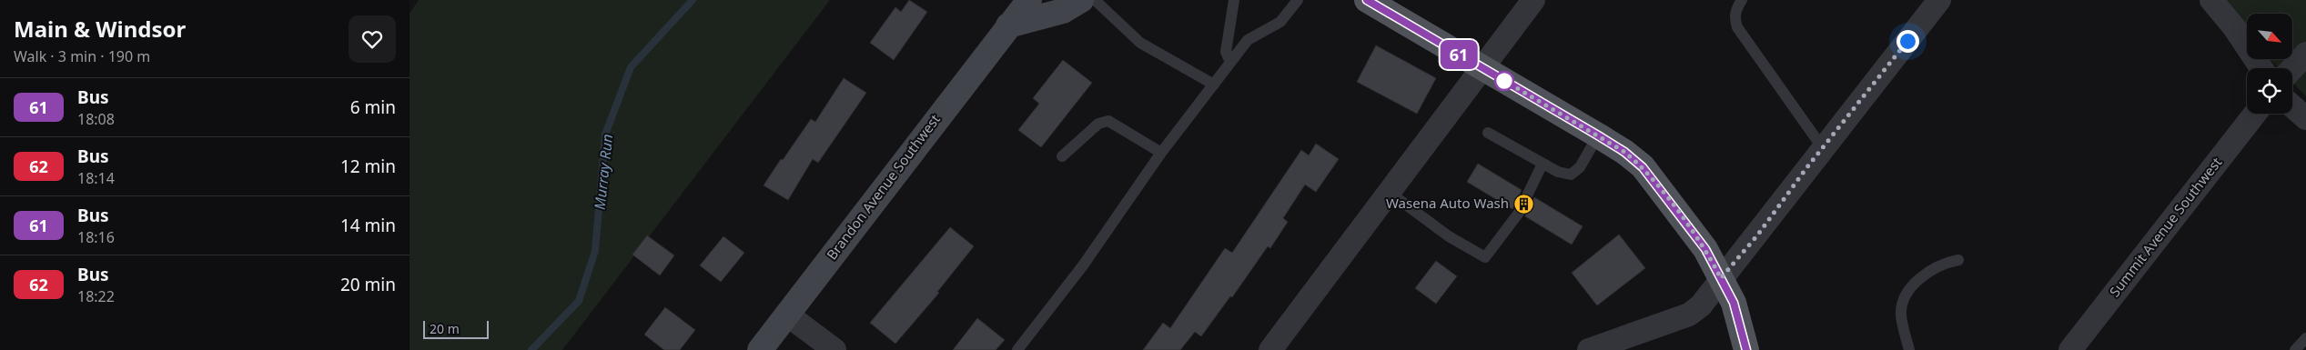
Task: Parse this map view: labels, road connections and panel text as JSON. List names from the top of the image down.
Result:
{
  "streets": {
    "main road": ["Brandon Avenue Southwest"],
    "street": ["Summit Avenue Southwest"]
  },
  "water": ["Murray Run"],
  "places": {
    "building": ["Wasena Auto Wash"]
  },
  "lines": ["bus line 61"],
  "scale_bar": "20 m",
  "north": "bottom right",
  "page": {
    "heading": ["Main & Windsor", "Walk · 3 min · 190 m"],
    "on_map": "61",
    "list": [
      {
        "mark": "61",
        "name": "Bus",
        "note": "18:08",
        "value": "6 min"
      },
      {
        "mark": "62",
        "name": "Bus",
        "note": "18:14",
        "value": "12 min"
      },
      {
        "mark": "61",
        "name": "Bus",
        "note": "18:16",
        "value": "14 min"
      },
      {
        "mark": "62",
        "name": "Bus",
        "note": "18:22",
        "value": "20 min"
      }
    ],
    "scale": "20 m"
  }
}
